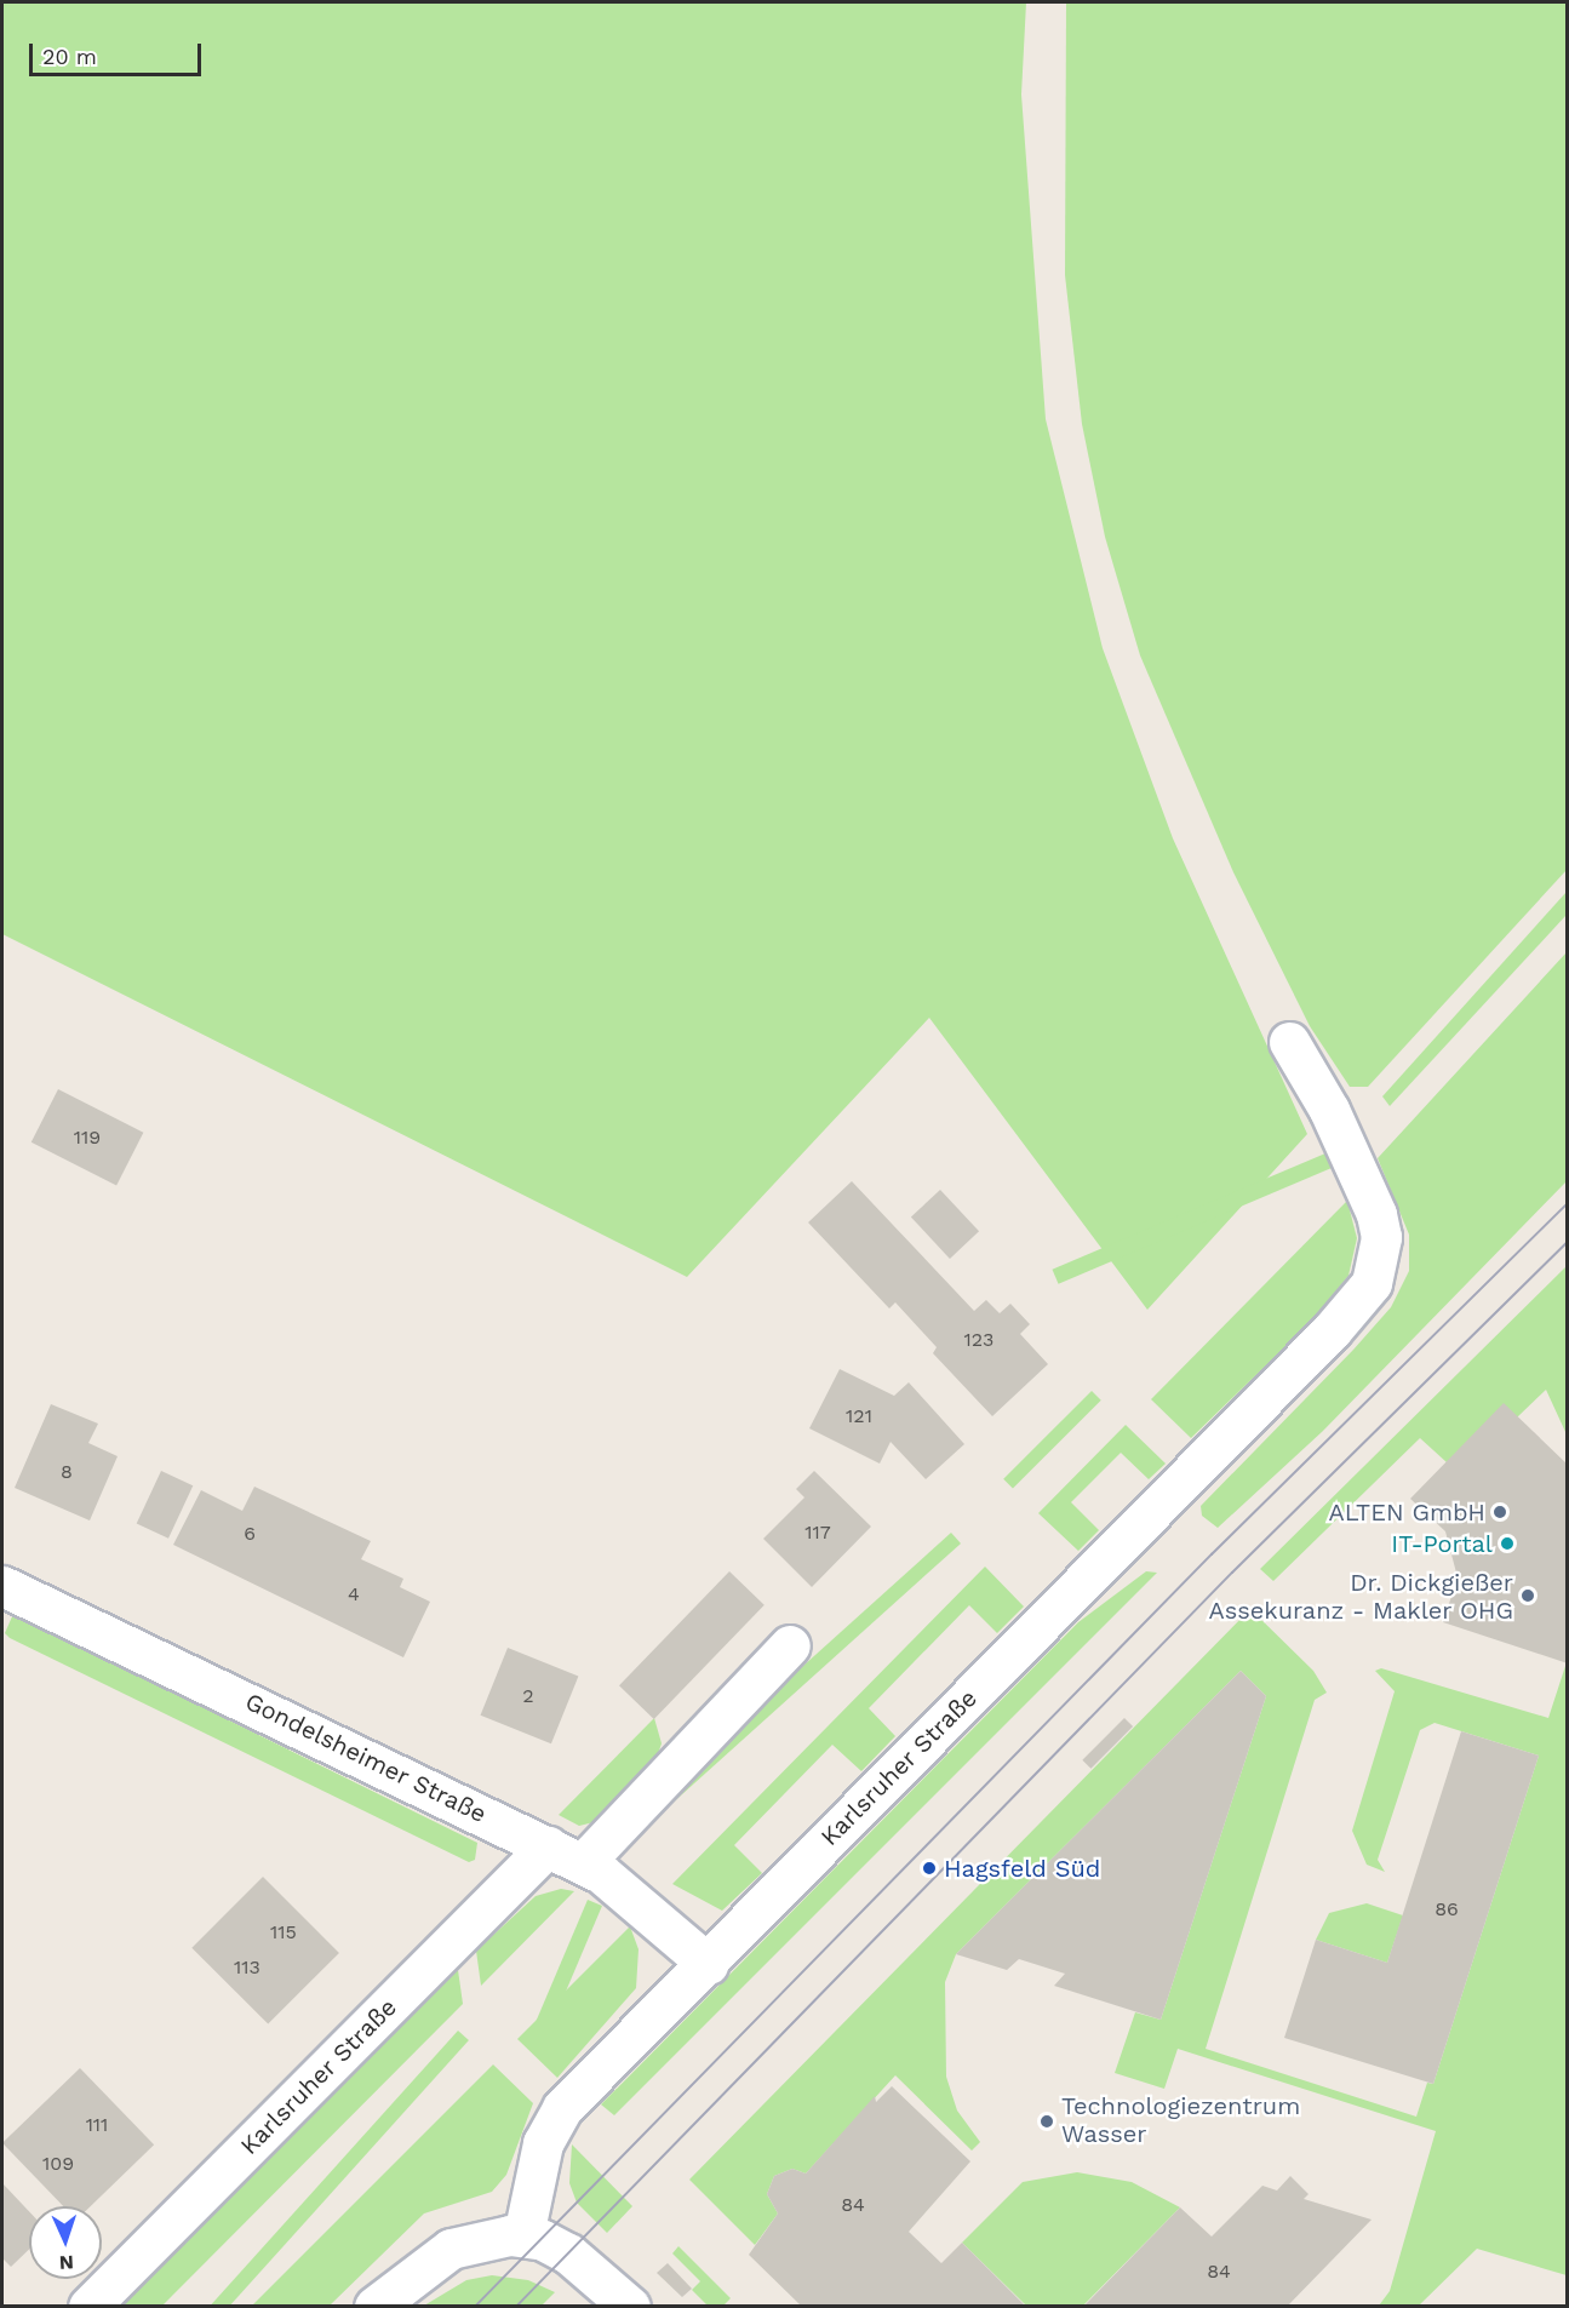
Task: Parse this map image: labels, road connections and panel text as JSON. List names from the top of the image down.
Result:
{
  "streets": {
    "street": ["Gondelsheimer Straße", "Karlsruher Straße"]
  },
  "crossings": [
    ["Gondelsheimer Straße", "Karlsruher Straße"]
  ],
  "places": [
    "ALTEN GmbH",
    "IT-Portal",
    "Dr. Dickgießer Assekuranz - Makler OHG",
    "Hagsfeld Süd",
    "Technologiezentrum Wasser"
  ],
  "house_numbers": [
    "119",
    "123",
    "121",
    "8",
    "117",
    "6",
    "4",
    "2",
    "86",
    "115",
    "113",
    "111",
    "109",
    "84",
    "84"
  ],
  "scale_bar": "20 m",
  "north": "bottom"
}
